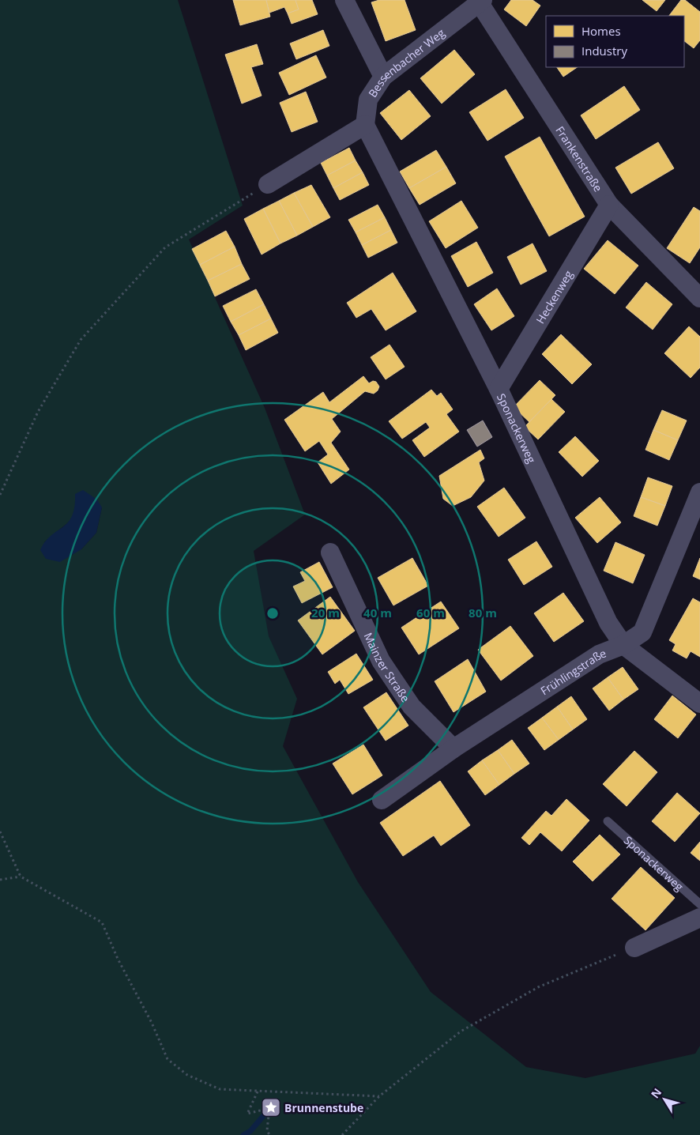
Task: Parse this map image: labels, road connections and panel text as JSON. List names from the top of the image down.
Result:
{
  "streets": {
    "street": [
      "Bessenbacher Weg",
      "Frankenstraße",
      "Heckenweg",
      "Sponackerweg",
      "Mainzer Straße",
      "Frühlingstraße"
    ]
  },
  "crossings": [
    ["Bessenbacher Weg", "Frankenstraße"],
    ["Bessenbacher Weg", "Sponackerweg"],
    ["Frankenstraße", "Heckenweg"],
    ["Heckenweg", "Sponackerweg"],
    ["Sponackerweg", "Frühlingstraße"],
    ["Mainzer Straße", "Frühlingstraße"]
  ],
  "places": {
    "place": ["Brunnenstube"]
  },
  "legend": ["Homes", "Industry"],
  "north": "top left",
  "rings": [
    "20 m",
    "40 m",
    "60 m",
    "80 m"
  ]
}
